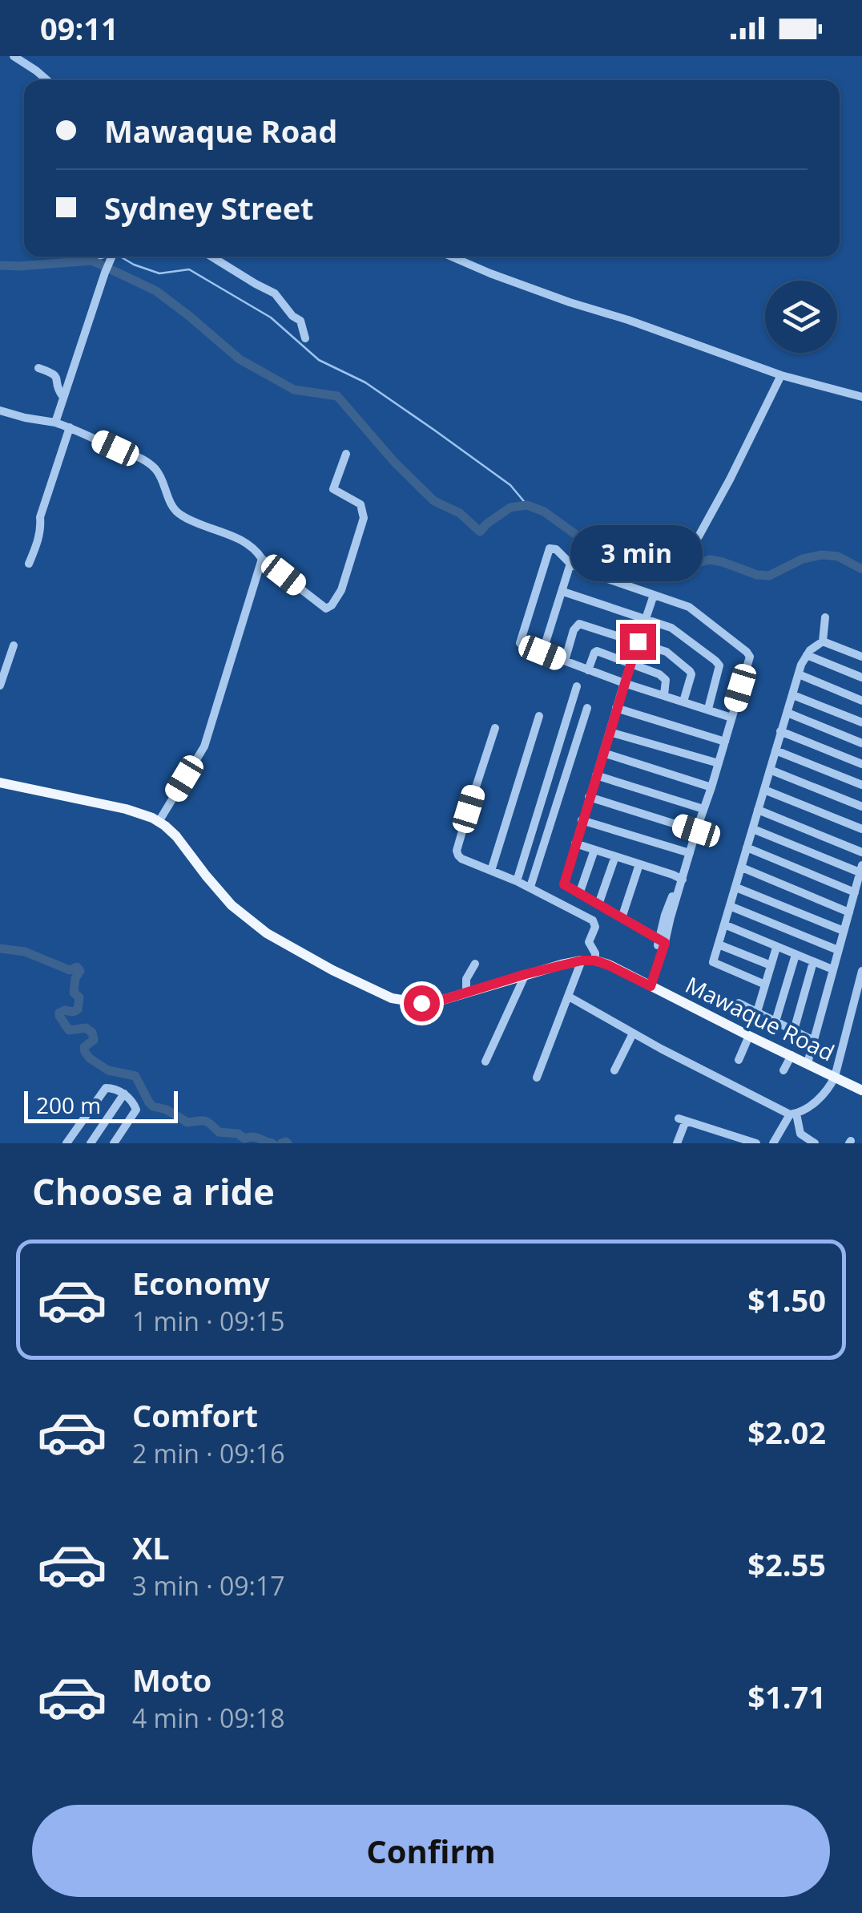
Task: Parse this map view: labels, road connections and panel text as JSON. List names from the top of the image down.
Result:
{
  "streets": {
    "main road": ["Mawaque Road"]
  },
  "scale_bar": "200 m",
  "page": {
    "status": "09:11",
    "banner": ["Mawaque Road", "Sydney Street"],
    "bubble": "3 min",
    "scale": "200 m",
    "heading": "Choose a ride",
    "list": [
      {
        "name": "Economy",
        "note": "1 min · 09:15",
        "value": "$1.50"
      },
      {
        "name": "Comfort",
        "note": "2 min · 09:16",
        "value": "$2.02"
      },
      {
        "name": "XL",
        "note": "3 min · 09:17",
        "value": "$2.55"
      },
      {
        "name": "Moto",
        "note": "4 min · 09:18",
        "value": "$1.71"
      }
    ],
    "buttons": "Confirm"
  }
}
